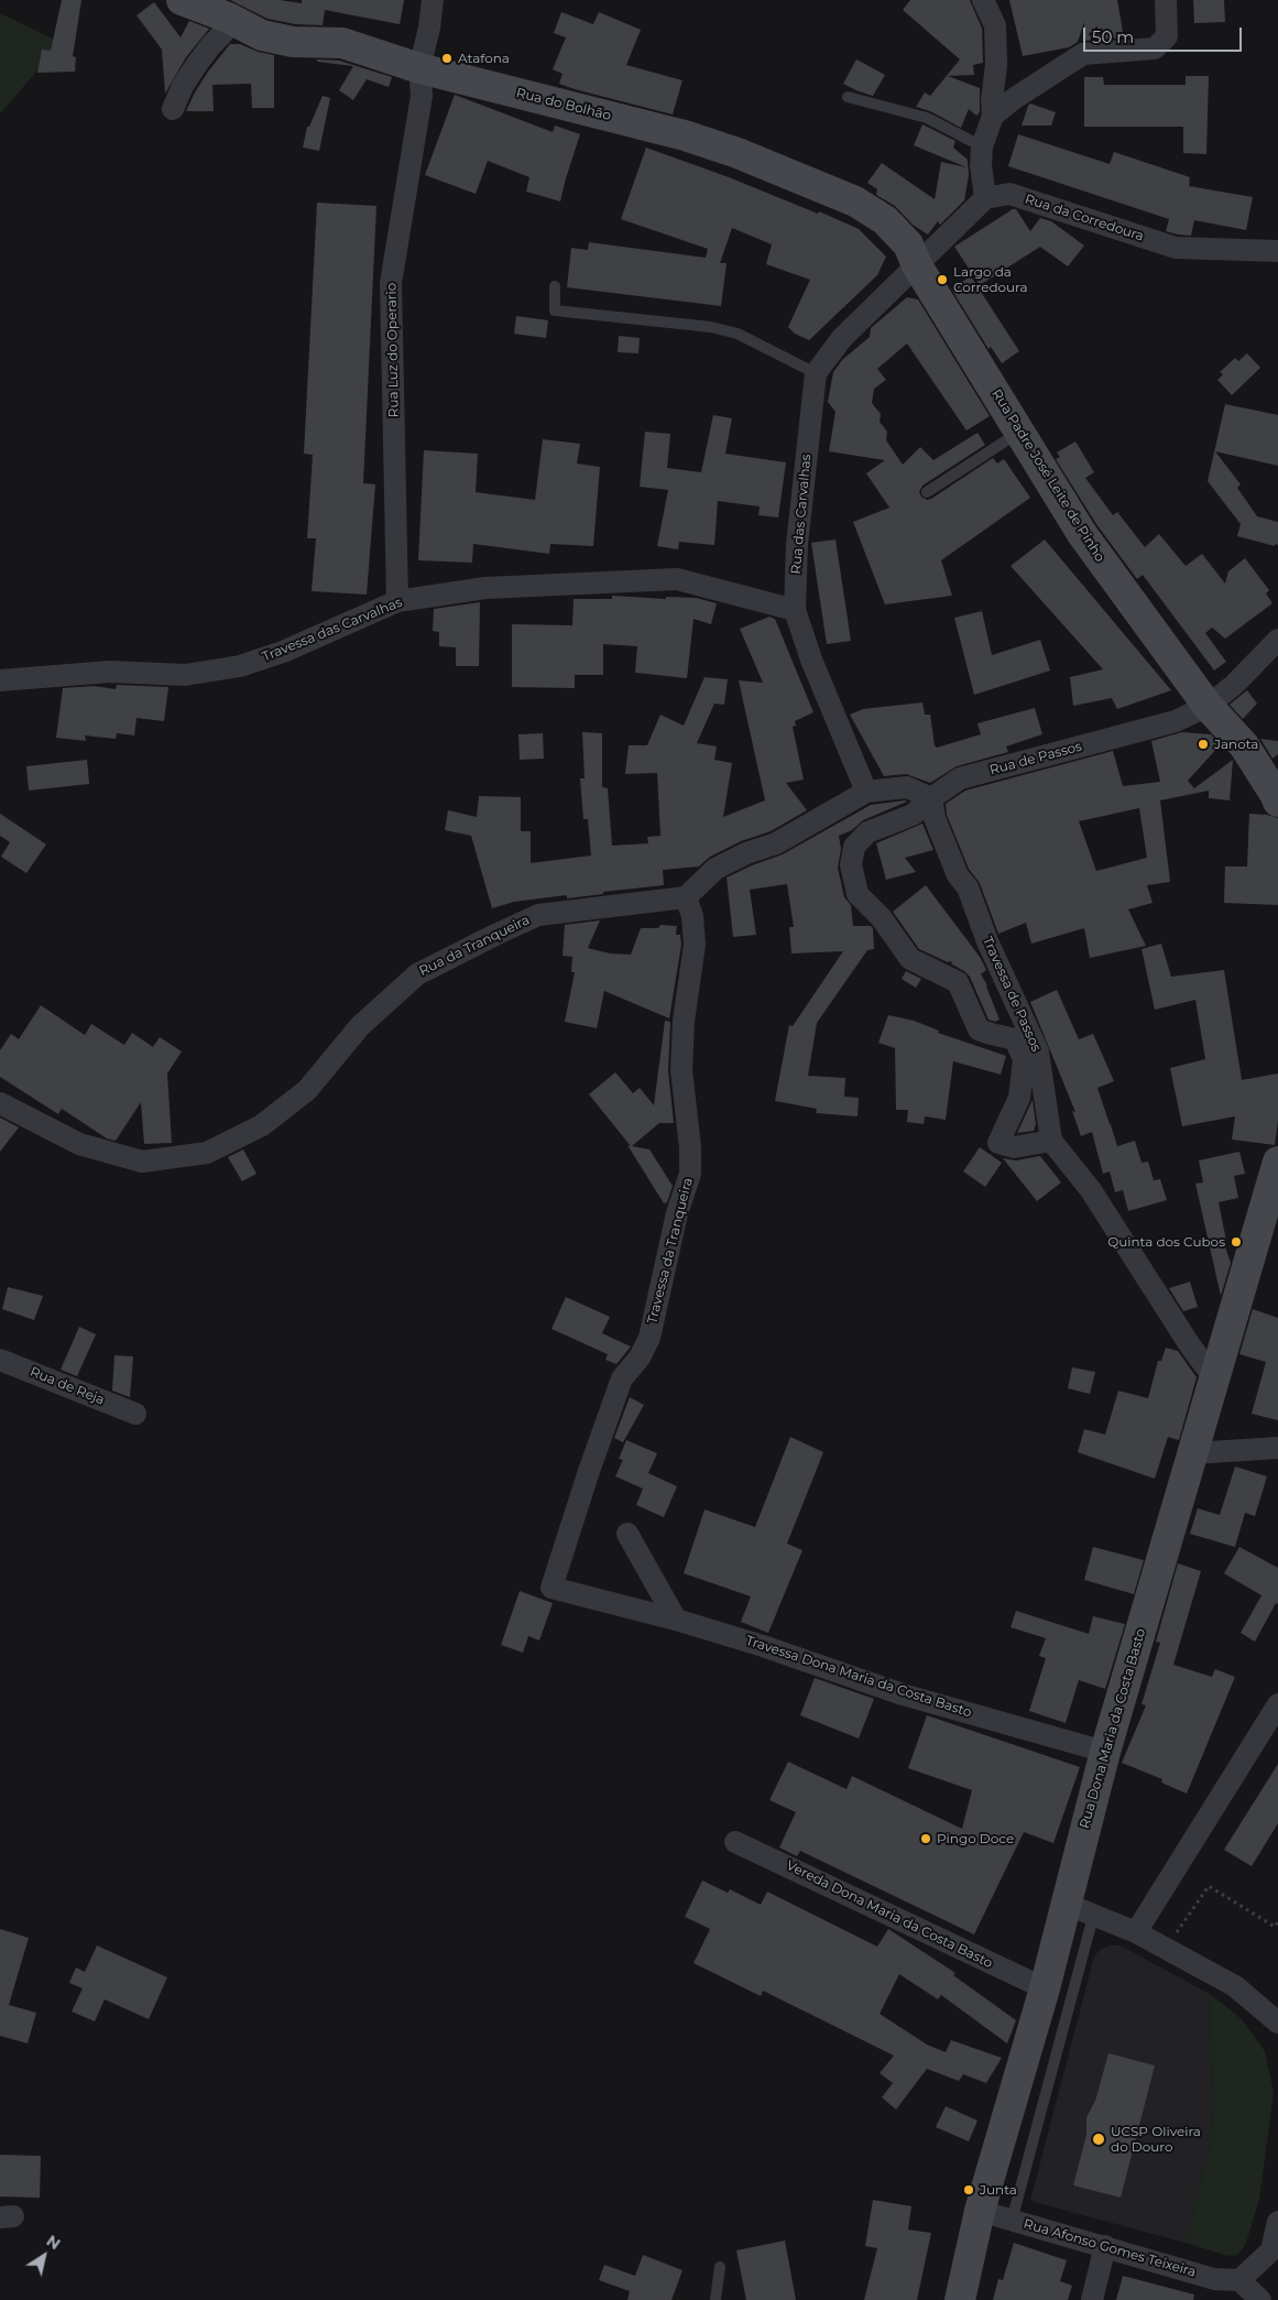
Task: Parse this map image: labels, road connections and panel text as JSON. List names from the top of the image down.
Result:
{
  "streets": {
    "street": [
      "Rua do Bolhão",
      "Rua da Corredoura",
      "Rua Luz do Operario",
      "Rua Padre José Leite de Pinho",
      "Rua das Carvalhas",
      "Travessa das Carvalhas",
      "Rua de Passos",
      "Rua da Tranqueira",
      "Travessa de Passos",
      "Travessa da Tranqueira",
      "Rua de Reja",
      "Travessa Dona Maria da Costa Basto",
      "Rua Dona Maria da Costa Basto",
      "Vereda Dona Maria da Costa Basto",
      "Rua Afonso Gomes Teixeira"
    ]
  },
  "crossings": [
    ["Rua do Bolhão", "Rua Luz do Operario"],
    ["Rua do Bolhão", "Rua Padre José Leite de Pinho"],
    ["Rua Luz do Operario", "Travessa das Carvalhas"],
    ["Rua Padre José Leite de Pinho", "Rua de Passos"],
    ["Rua das Carvalhas", "Travessa das Carvalhas"],
    ["Rua de Passos", "Travessa de Passos"],
    ["Rua da Tranqueira", "Travessa da Tranqueira"],
    ["Travessa da Tranqueira", "Travessa Dona Maria da Costa Basto"],
    ["Travessa Dona Maria da Costa Basto", "Rua Dona Maria da Costa Basto"],
    ["Rua Dona Maria da Costa Basto", "Vereda Dona Maria da Costa Basto"],
    ["Rua Dona Maria da Costa Basto", "Rua Afonso Gomes Teixeira"]
  ],
  "places": [
    "Atafona",
    "Largo da Corredoura",
    "Janota",
    "Quinta dos Cubos",
    "Pingo Doce",
    "UCSP Oliveira do Douro",
    "Junta"
  ],
  "scale_bar": "50 m",
  "north": "top right"
}
